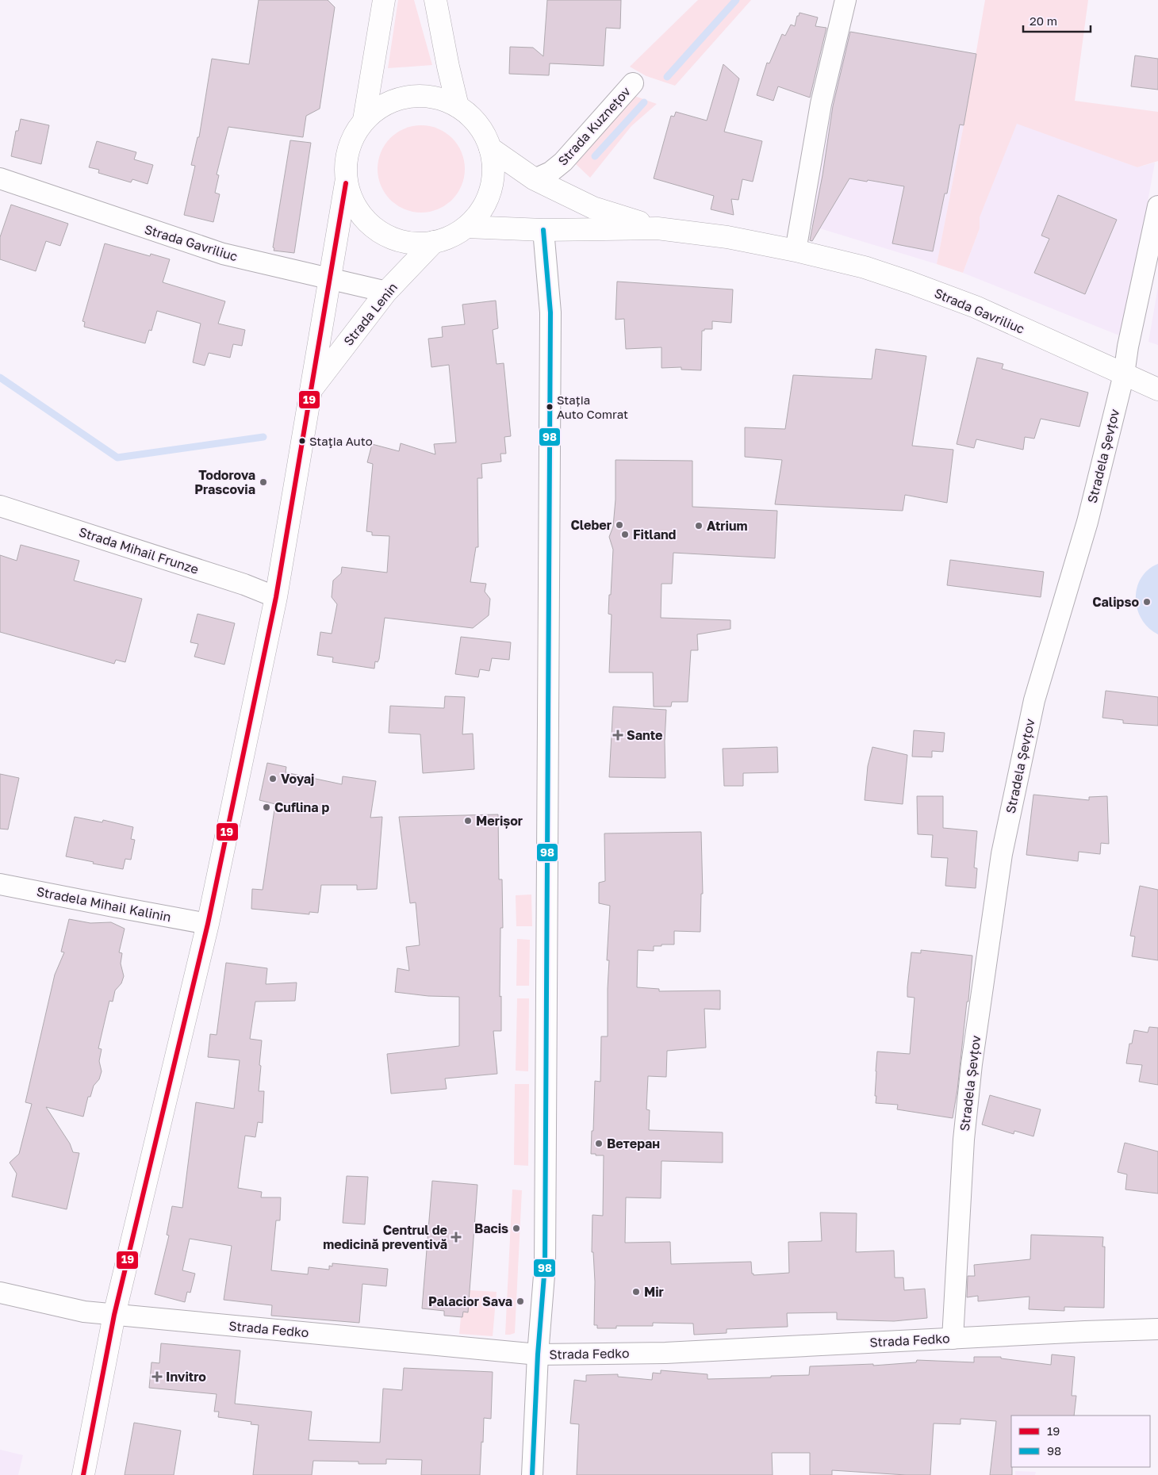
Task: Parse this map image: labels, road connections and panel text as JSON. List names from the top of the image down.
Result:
{
  "streets": {
    "main road": ["Strada Gavriliuc", "Strada Lenin"],
    "street": [
      "Strada Kuznețov",
      "Stradela Șevțov",
      "Strada Mihail Frunze",
      "Stradela Mihail Kalinin",
      "Strada Fedko"
    ]
  },
  "crossings": [
    ["Strada Kuznețov", "Strada Gavriliuc"],
    ["Strada Gavriliuc", "Strada Lenin"],
    ["Strada Gavriliuc", "Stradela Șevțov"],
    ["Stradela Șevțov", "Strada Fedko"]
  ],
  "places": {
    "other": [
      "Stația Auto Comrat",
      "Staţia Auto",
      "Todorova Prascovia",
      "Cleber",
      "Atrium",
      "Fitland",
      "Calipso",
      "Voyaj",
      "Cuflina p",
      "Merișor",
      "Ветеран",
      "Bacis",
      "Mir",
      "Palacior Sava"
    ],
    "health": ["Sante", "Centrul de medicină preventivă", "Invitro"]
  },
  "lines": ["transit line 19", "transit line 98"],
  "legend": ["19", "98"],
  "scale_bar": "20 m"
}
